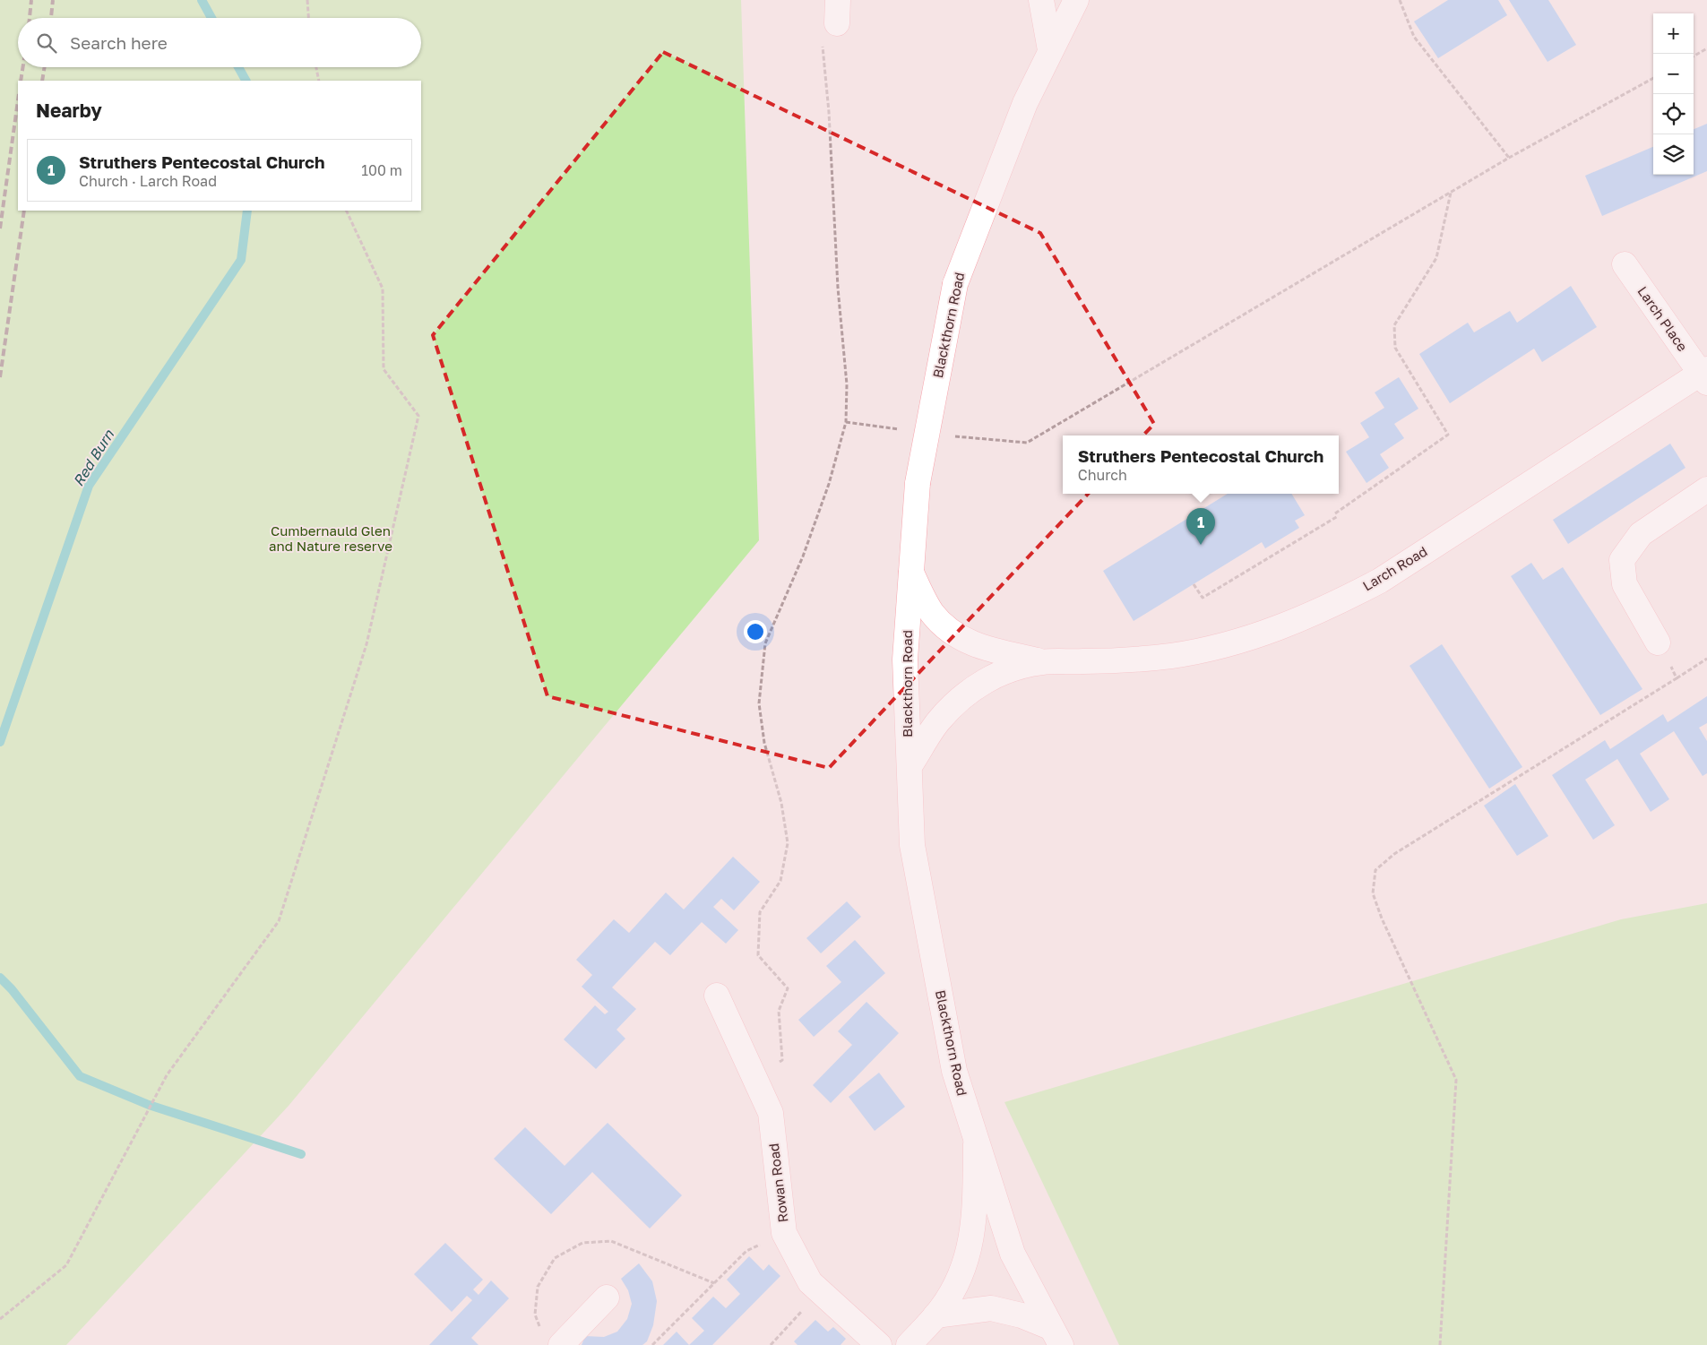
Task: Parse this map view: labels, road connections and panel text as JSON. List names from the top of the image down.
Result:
{
  "streets": {
    "street": [
      "Larch Place",
      "Blackthorn Road",
      "Larch Road",
      "Rowan Road"
    ]
  },
  "crossings": [
    ["Larch Place", "Larch Road"],
    ["Blackthorn Road", "Larch Road"]
  ],
  "water": ["Red Burn"],
  "parks": ["Cumbernauld Glen and Nature reserve"],
  "page": {
    "map_buttons": ["+", "−"],
    "search": "Search here",
    "heading": "Nearby",
    "list": [
      {
        "mark": "1",
        "name": "Struthers Pentecostal Church",
        "note": "Church · Larch Road",
        "value": "100 m"
      }
    ],
    "popup": ["Struthers Pentecostal Church", "Church"],
    "pins": "1"
  }
}
